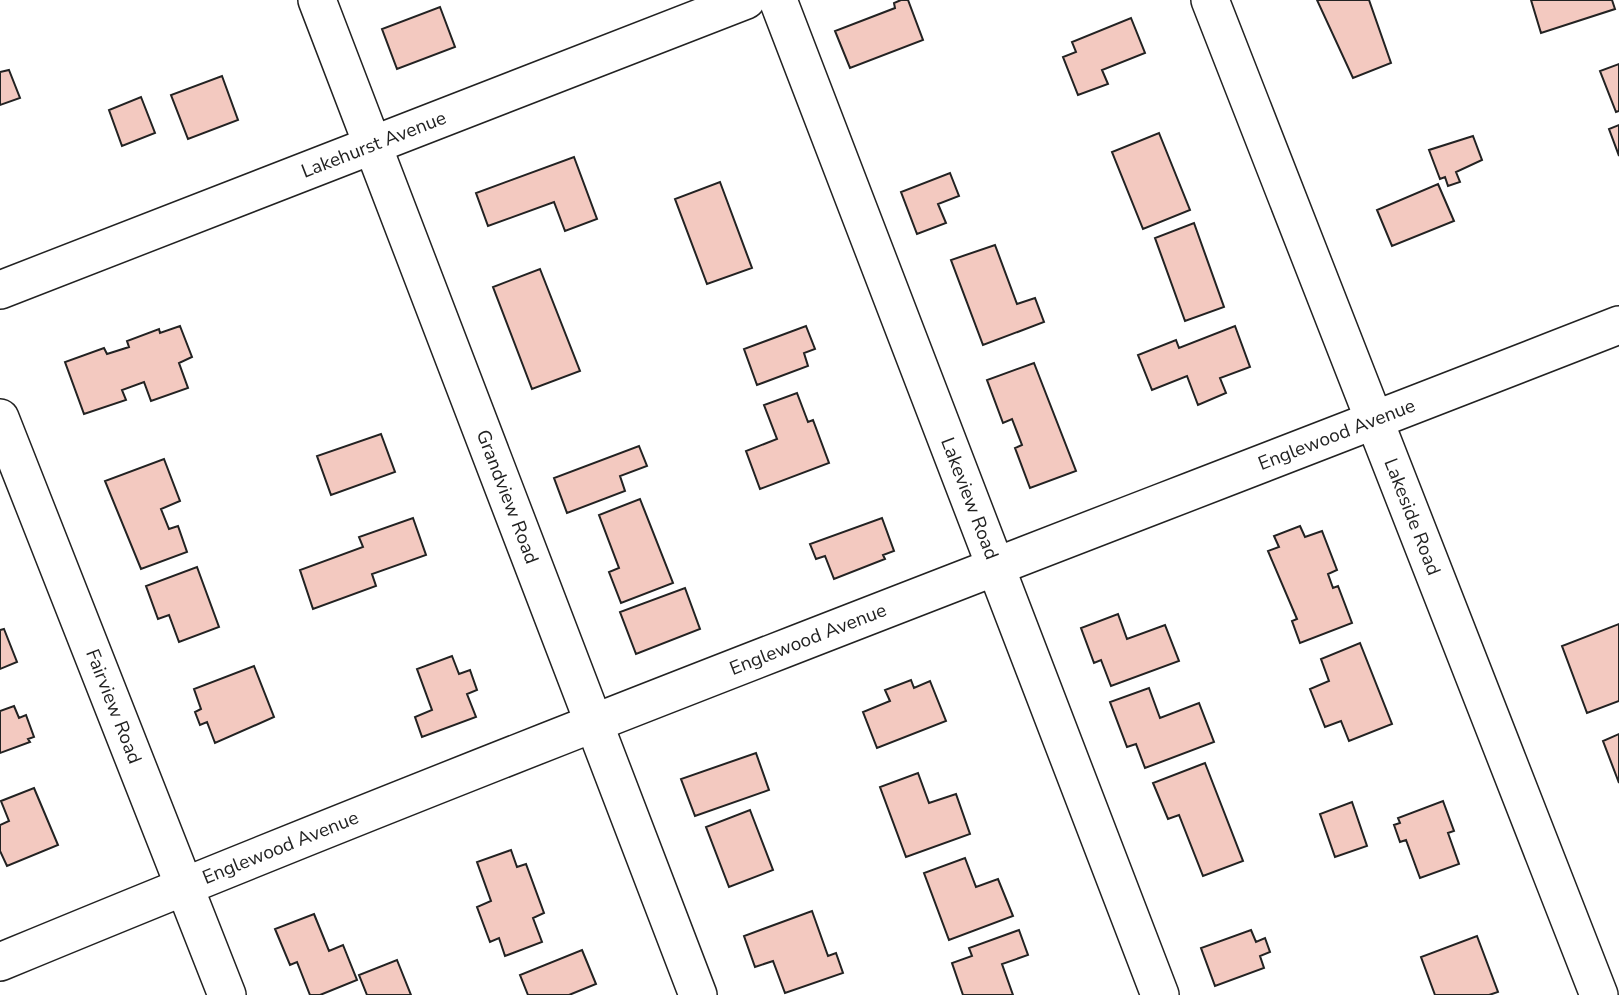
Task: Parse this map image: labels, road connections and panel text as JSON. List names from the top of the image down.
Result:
{
  "streets": {
    "street": [
      "Lakehurst Avenue",
      "Englewood Avenue",
      "Grandview Road",
      "Lakeview Road",
      "Lakeside Road",
      "Fairview Road"
    ]
  },
  "crossings": [
    ["Lakehurst Avenue", "Grandview Road"],
    ["Englewood Avenue", "Grandview Road"],
    ["Englewood Avenue", "Lakeview Road"],
    ["Englewood Avenue", "Lakeside Road"],
    ["Englewood Avenue", "Fairview Road"]
  ]
}
